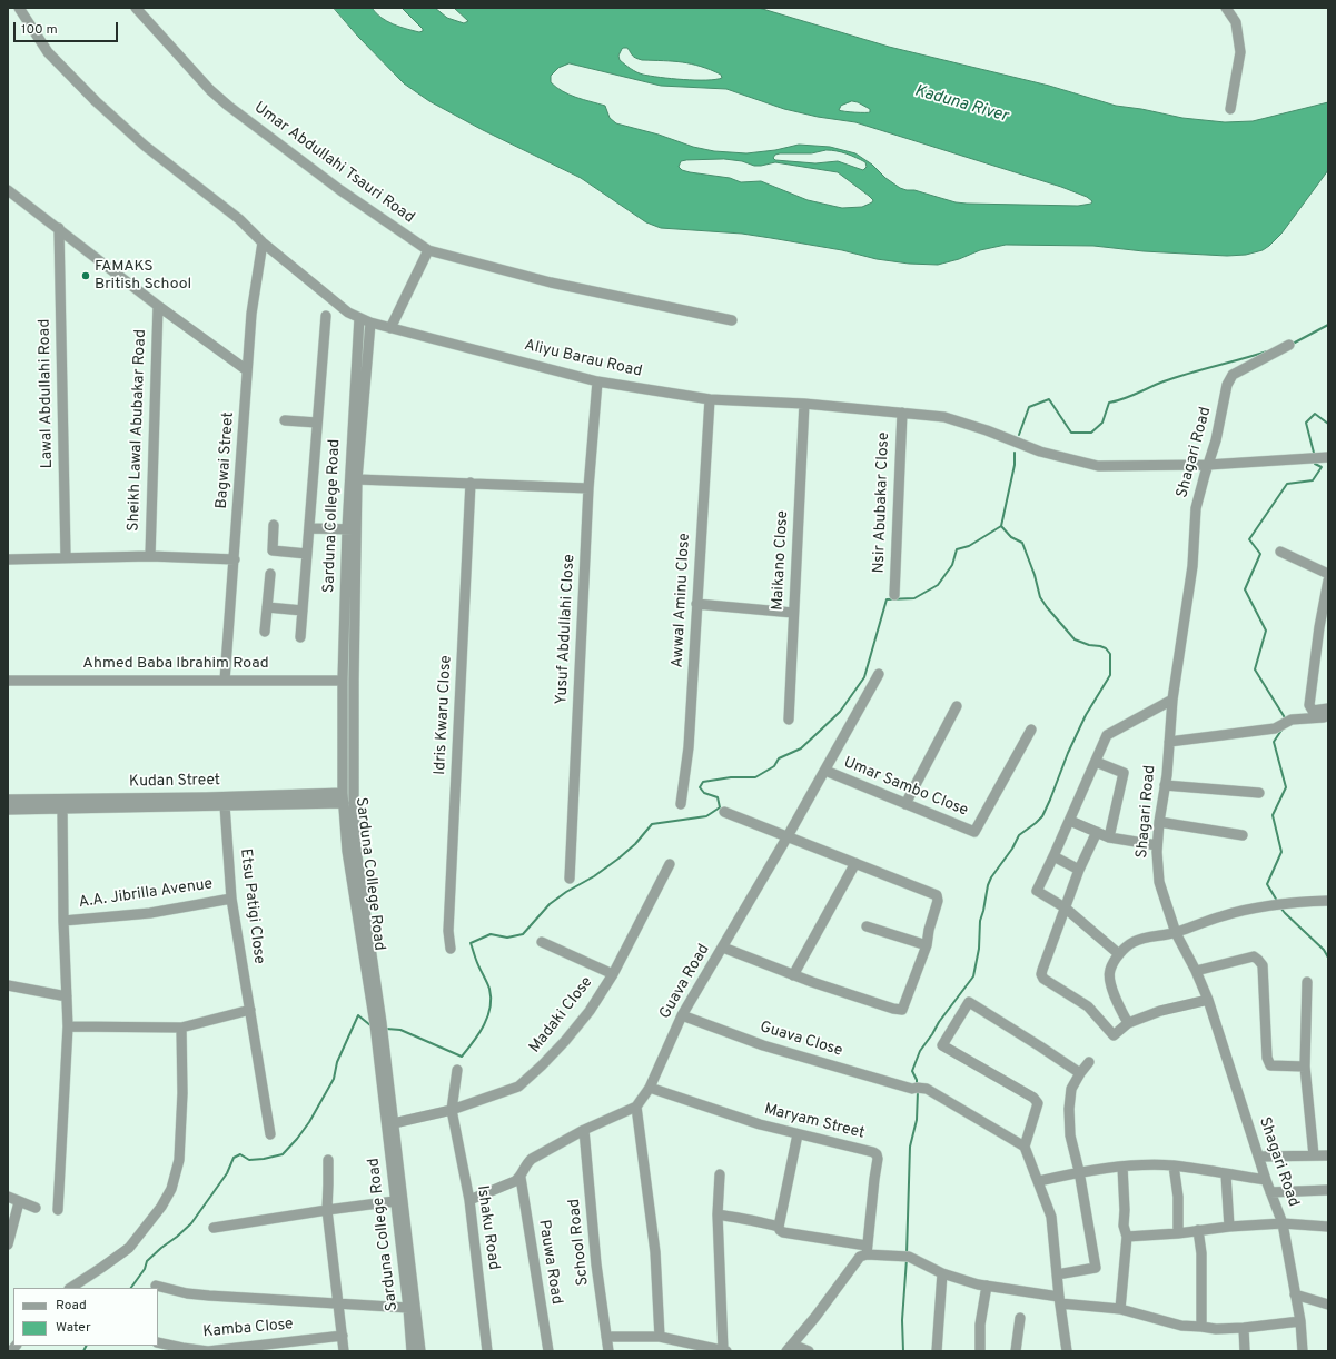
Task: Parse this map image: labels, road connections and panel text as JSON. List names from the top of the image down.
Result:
{
  "streets": {
    "street": [
      "Umar Abdullahi Tsauri Road",
      "Aliyu Barau Road",
      "Lawal Abdullahi Road",
      "Sheikh Lawal Abubakar Road",
      "Shagari Road",
      "Bagwai Street",
      "Nsir Abubakar Close",
      "Sarduna College Road",
      "Maikano Close",
      "Awwal Aminu Close",
      "Yusuf Abdullahi Close",
      "Ahmed Baba Ibrahim Road",
      "Idris Kwaru Close",
      "Kudan Street",
      "Umar Sambo Close",
      "A.A. Jibrilla Avenue",
      "Etsu Patigi Close",
      "Guava Road",
      "Madaki Close",
      "Guava Close",
      "Maryam Street",
      "Ishaku Road",
      "School Road",
      "Pauwa Road",
      "Kamba Close"
    ]
  },
  "crossings": [
    ["Aliyu Barau Road", "Shagari Road"],
    ["Aliyu Barau Road", "Bagwai Street"],
    ["Aliyu Barau Road", "Nsir Abubakar Close"],
    ["Aliyu Barau Road", "Sarduna College Road"],
    ["Aliyu Barau Road", "Maikano Close"],
    ["Aliyu Barau Road", "Awwal Aminu Close"],
    ["Aliyu Barau Road", "Yusuf Abdullahi Close"],
    ["Bagwai Street", "Ahmed Baba Ibrahim Road"],
    ["Sarduna College Road", "Ahmed Baba Ibrahim Road"],
    ["Sarduna College Road", "Kudan Street"],
    ["Sarduna College Road", "Madaki Close"],
    ["Umar Sambo Close", "Guava Road"],
    ["A.A. Jibrilla Avenue", "Etsu Patigi Close"],
    ["Guava Road", "Guava Close"],
    ["Guava Road", "Maryam Street"],
    ["Madaki Close", "Ishaku Road"]
  ],
  "water": ["Kaduna River"],
  "places": ["FAMAKS British School"],
  "legend": ["Road", "Water"],
  "scale_bar": "100 m"
}
